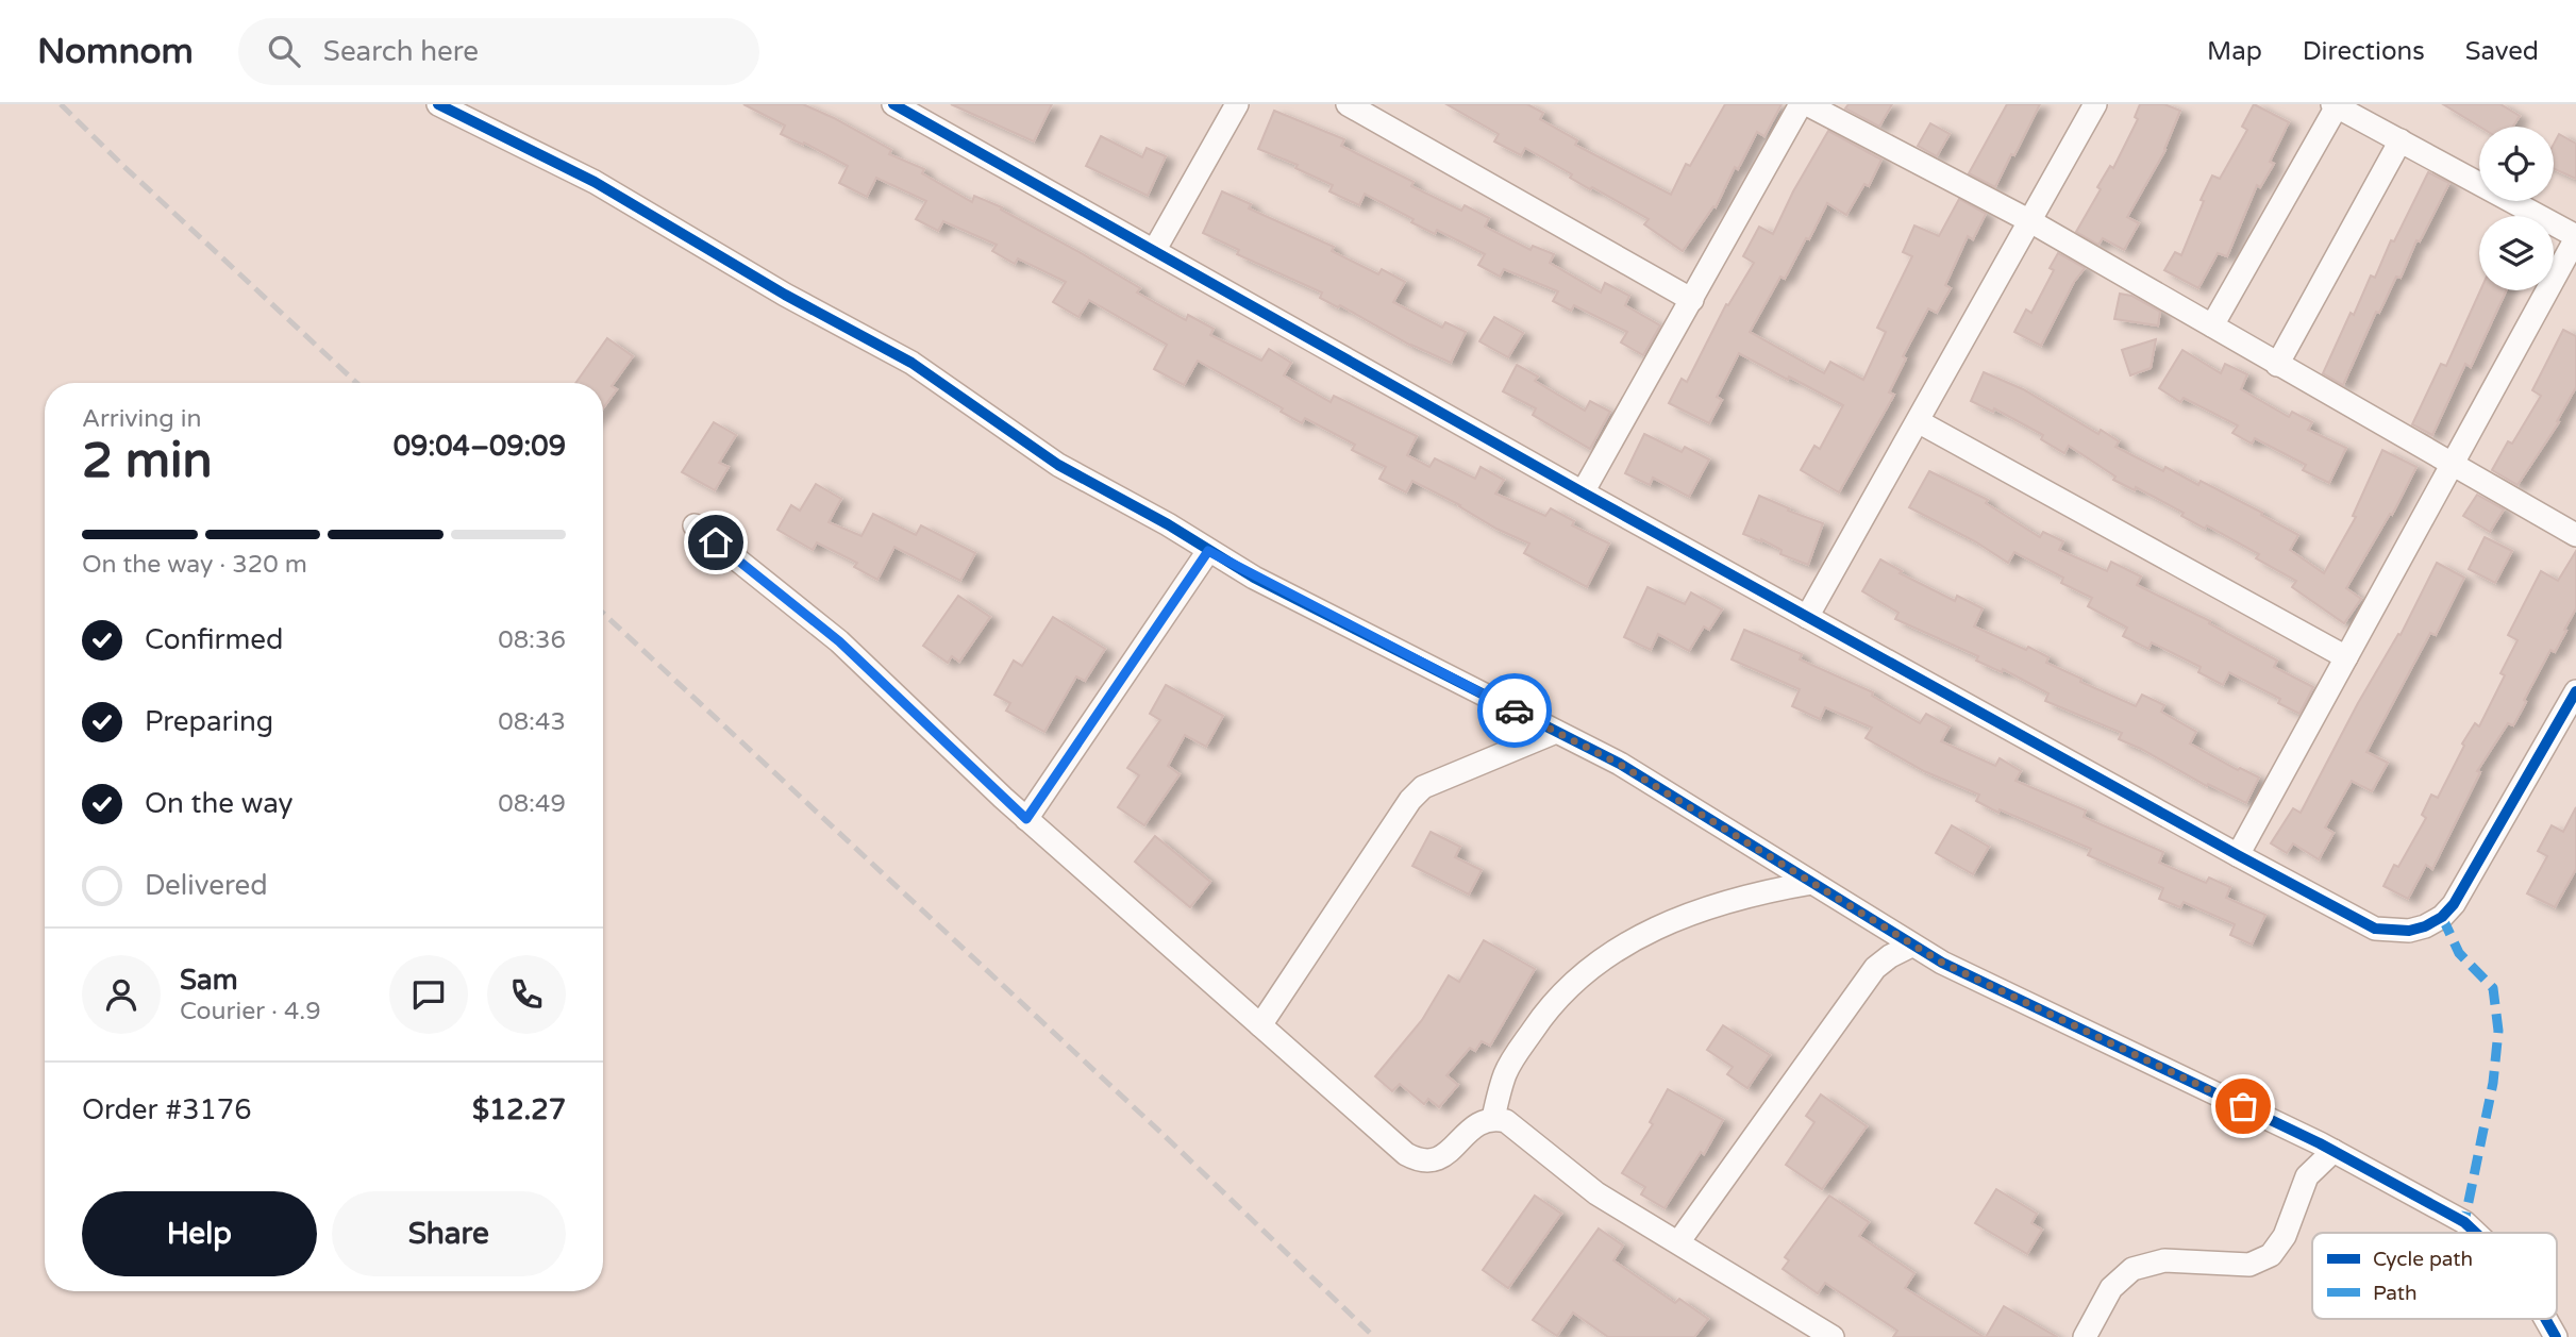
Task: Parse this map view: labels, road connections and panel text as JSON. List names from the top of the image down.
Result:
{
  "legend": ["Cycle path", "Path"],
  "page": {
    "header": "Nomnom",
    "search": "Search here",
    "nav": ["Map", "Directions", "Saved"],
    "heading": ["2 min", "Arriving in", "09:04–09:09"],
    "panel": [
      "Sam",
      "Courier · 4.9",
      "Order #3176",
      "$12.27"
    ],
    "bar": "On the way · 320 m",
    "list": [
      ["Confirmed", "08:36"],
      ["Preparing", "08:43"],
      ["On the way", "08:49"],
      "Delivered"
    ],
    "buttons": ["Help", "Share"]
  }
}
